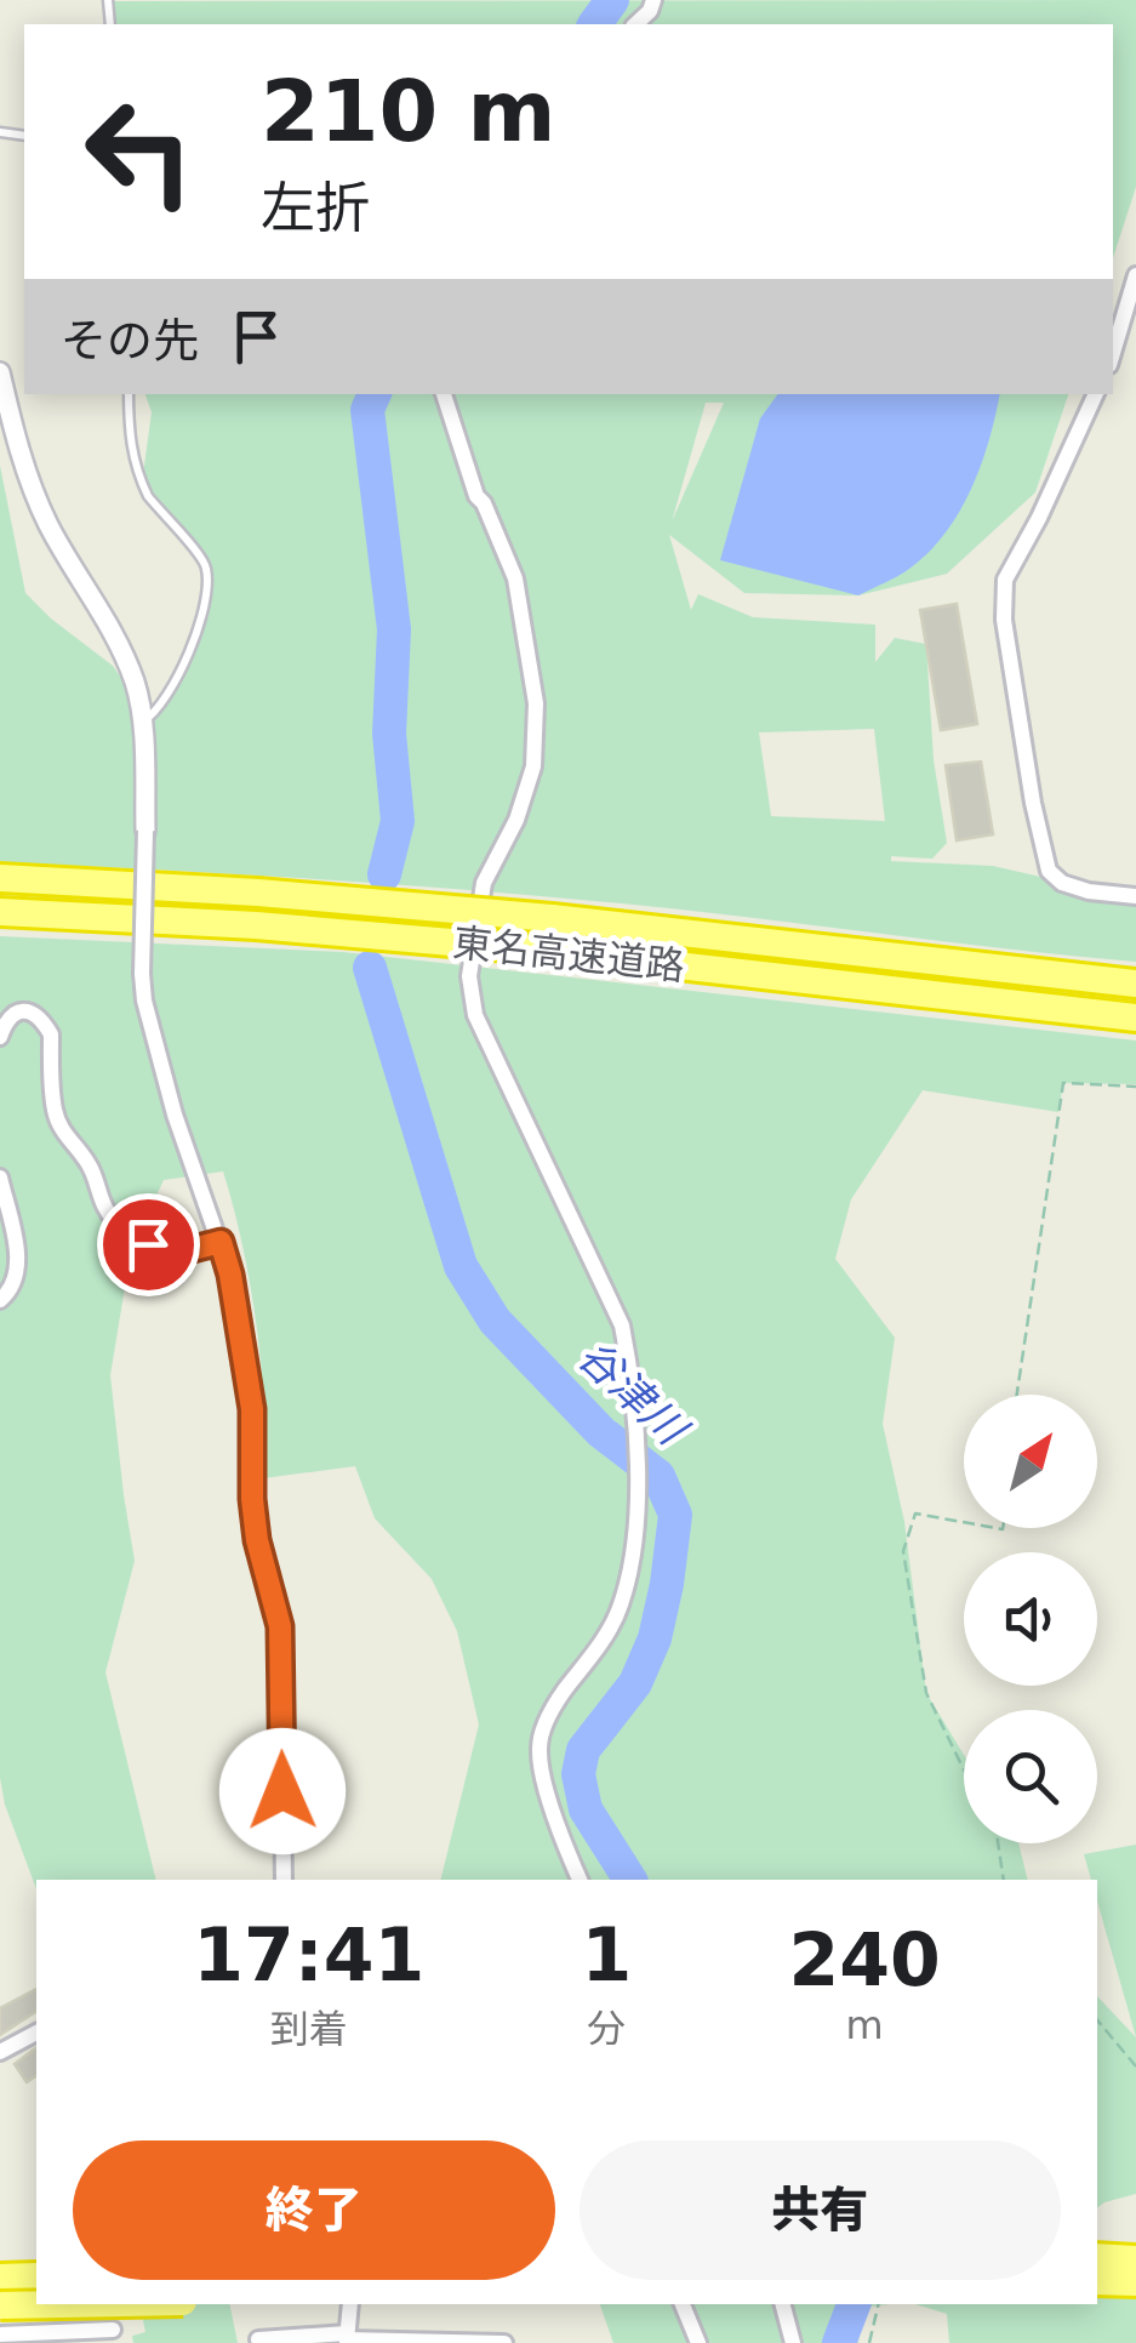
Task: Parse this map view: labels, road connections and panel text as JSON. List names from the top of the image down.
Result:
{
  "streets": {
    "highway": ["東名高速道路"]
  },
  "water": ["谷津川"],
  "north": "top right",
  "page": {
    "turn": ["210 m", "左折"],
    "then": "その先",
    "eta": [
      "17:41",
      "到着",
      "1",
      "分",
      "240",
      "m"
    ],
    "buttons": ["終了", "共有"]
  }
}
